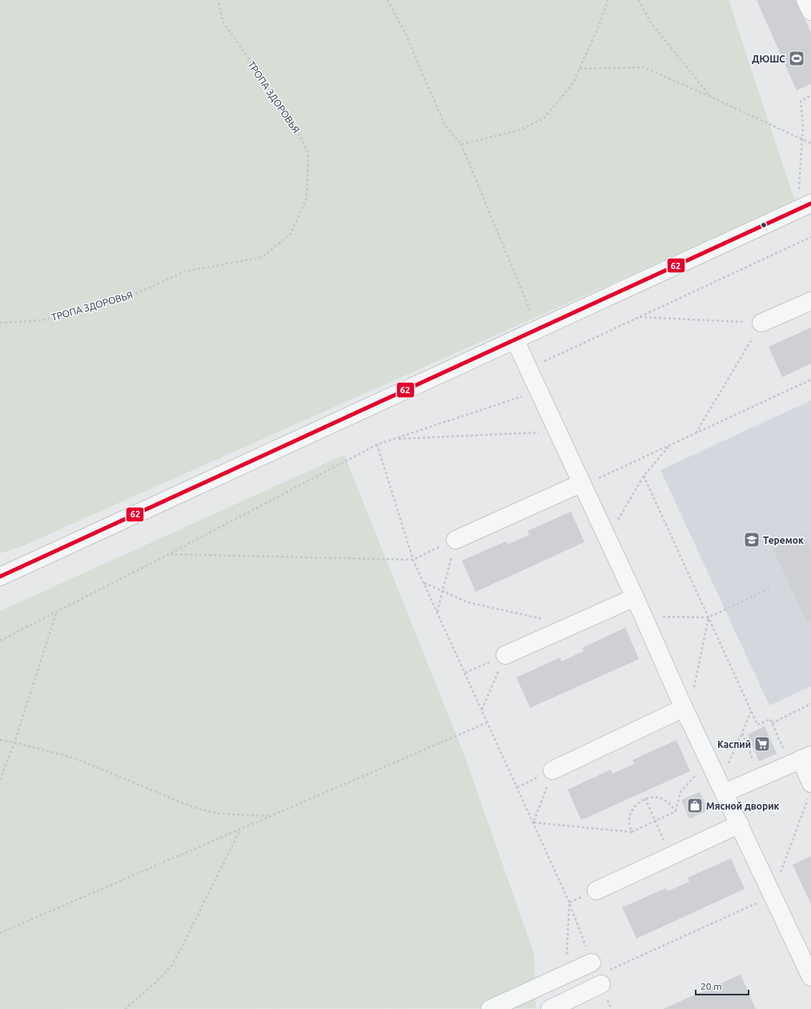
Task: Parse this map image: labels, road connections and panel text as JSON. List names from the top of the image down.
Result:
{
  "streets": {
    "path": ["ТРОПА ЗДОРОВЬЯ"]
  },
  "places": {
    "sports": ["ДЮШС"],
    "school or university": ["Теремок"],
    "supermarket": ["Каспий"],
    "shop": ["Мясной дворик"]
  },
  "lines": ["transit line 62"],
  "scale_bar": "20 m"
}
